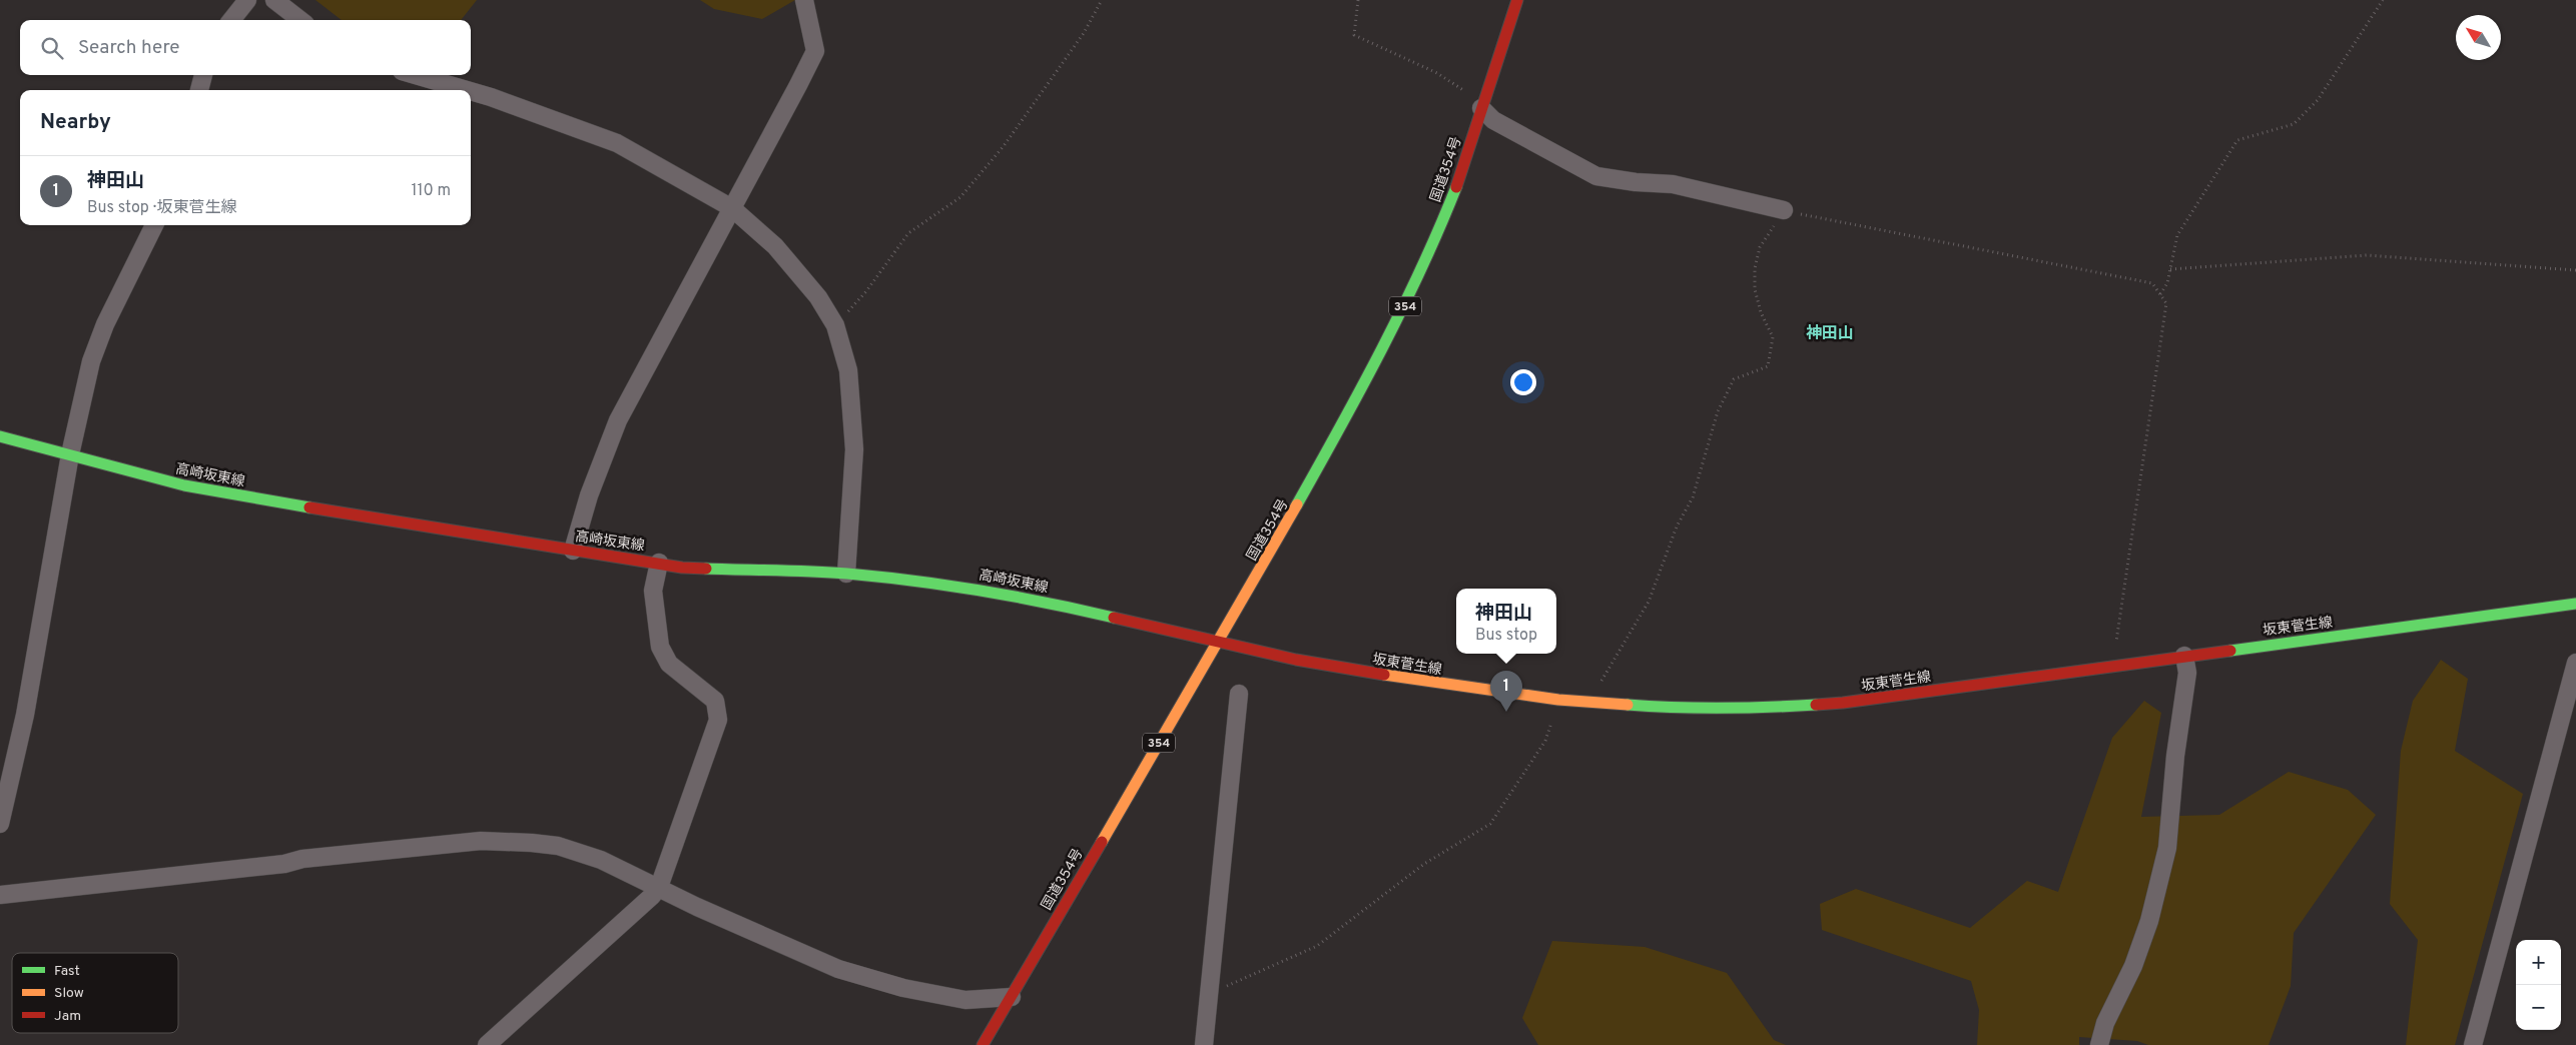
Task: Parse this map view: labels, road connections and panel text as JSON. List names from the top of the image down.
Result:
{
  "streets": {
    "main road": [
      "国道354号",
      "354",
      "高崎坂東線",
      "坂東菅生線"
    ]
  },
  "crossings": [
    ["国道354号", "高崎坂東線"],
    ["国道354号", "坂東菅生線"],
    ["高崎坂東線", "坂東菅生線"]
  ],
  "districts": ["神田山"],
  "legend": ["Fast", "Slow", "Jam"],
  "north": "top left",
  "page": {
    "search": "Search here",
    "heading": "Nearby",
    "list": [
      {
        "mark": "1",
        "name": "神田山",
        "note": "Bus stop · 坂東菅生線",
        "value": "110 m"
      }
    ],
    "popup": ["神田山", "Bus stop"],
    "pins": "1",
    "map_buttons": ["+", "−"]
  }
}
